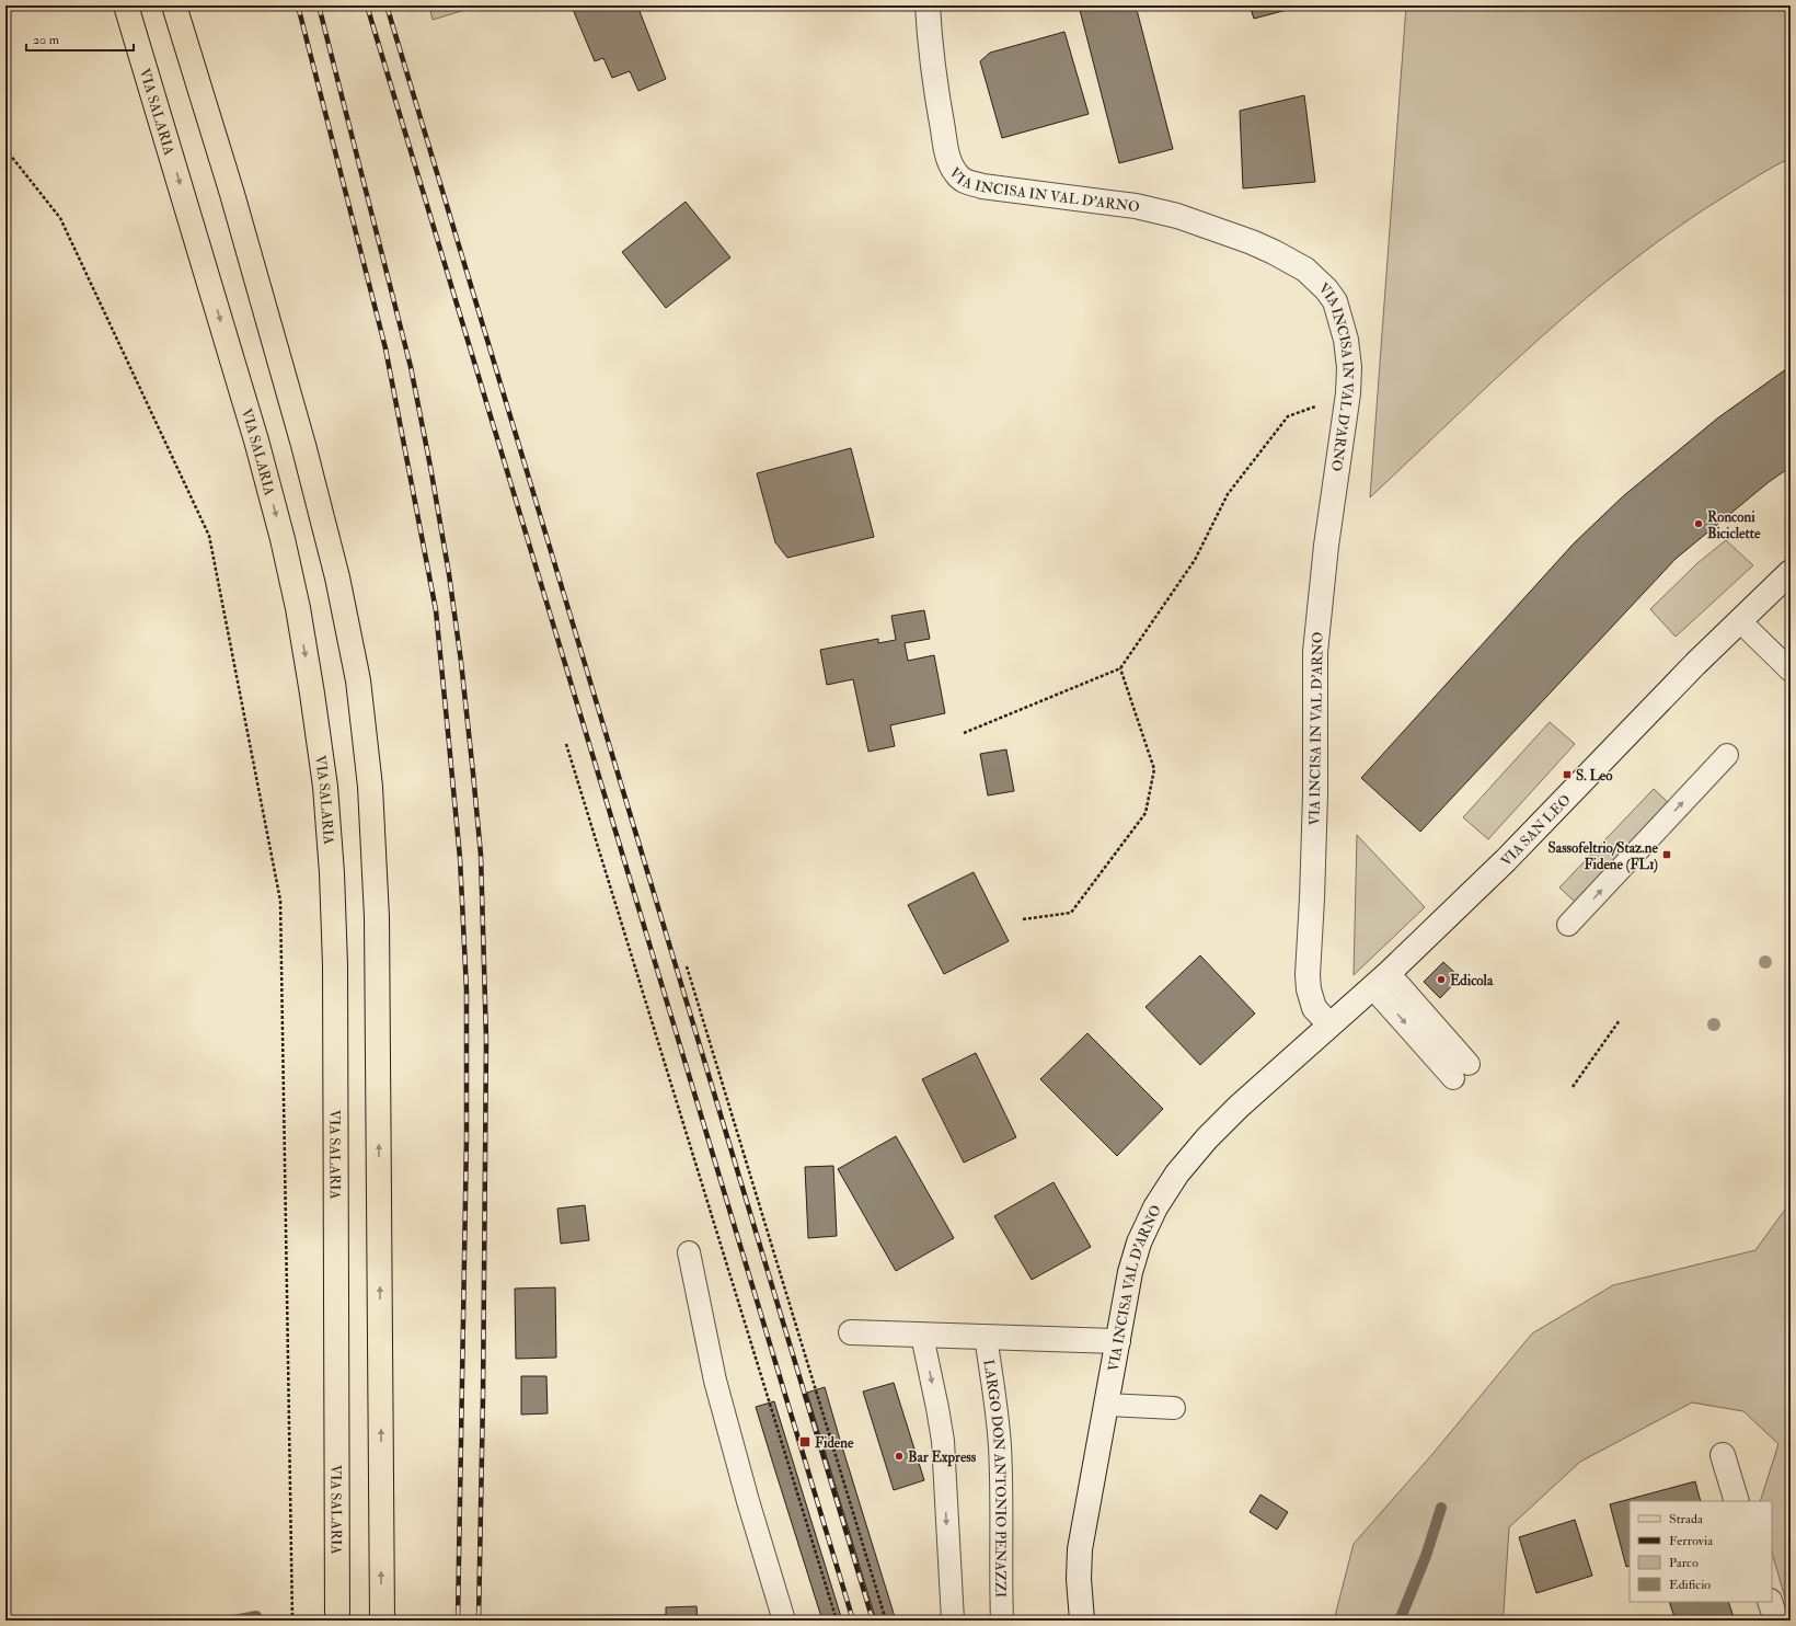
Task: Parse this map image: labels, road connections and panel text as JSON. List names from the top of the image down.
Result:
{
  "streets": {
    "main road": ["VIA SALARIA"],
    "street": ["VIA INCISA IN VAL D'ARNO", "VIA SAN LEO", "VIA INCISA VAL D'ARNO"],
    "lane": ["LARGO DON ANTONIO PENAZZI"]
  },
  "crossings": [
    ["VIA INCISA IN VAL D'ARNO", "VIA SAN LEO"],
    ["VIA INCISA IN VAL D'ARNO", "VIA INCISA VAL D'ARNO"],
    ["VIA SAN LEO", "VIA INCISA VAL D'ARNO"]
  ],
  "places": {
    "other": ["Ronconi Biciclette", "Edicola", "Bar Express"],
    "transit": ["S. Leo", "Sassofeltrio/Staz.ne Fidene (FL1)", "Fidene"]
  },
  "legend": [
    "Strada",
    "Ferrovia",
    "Parco",
    "Edificio"
  ],
  "scale_bar": "20 m"
}
